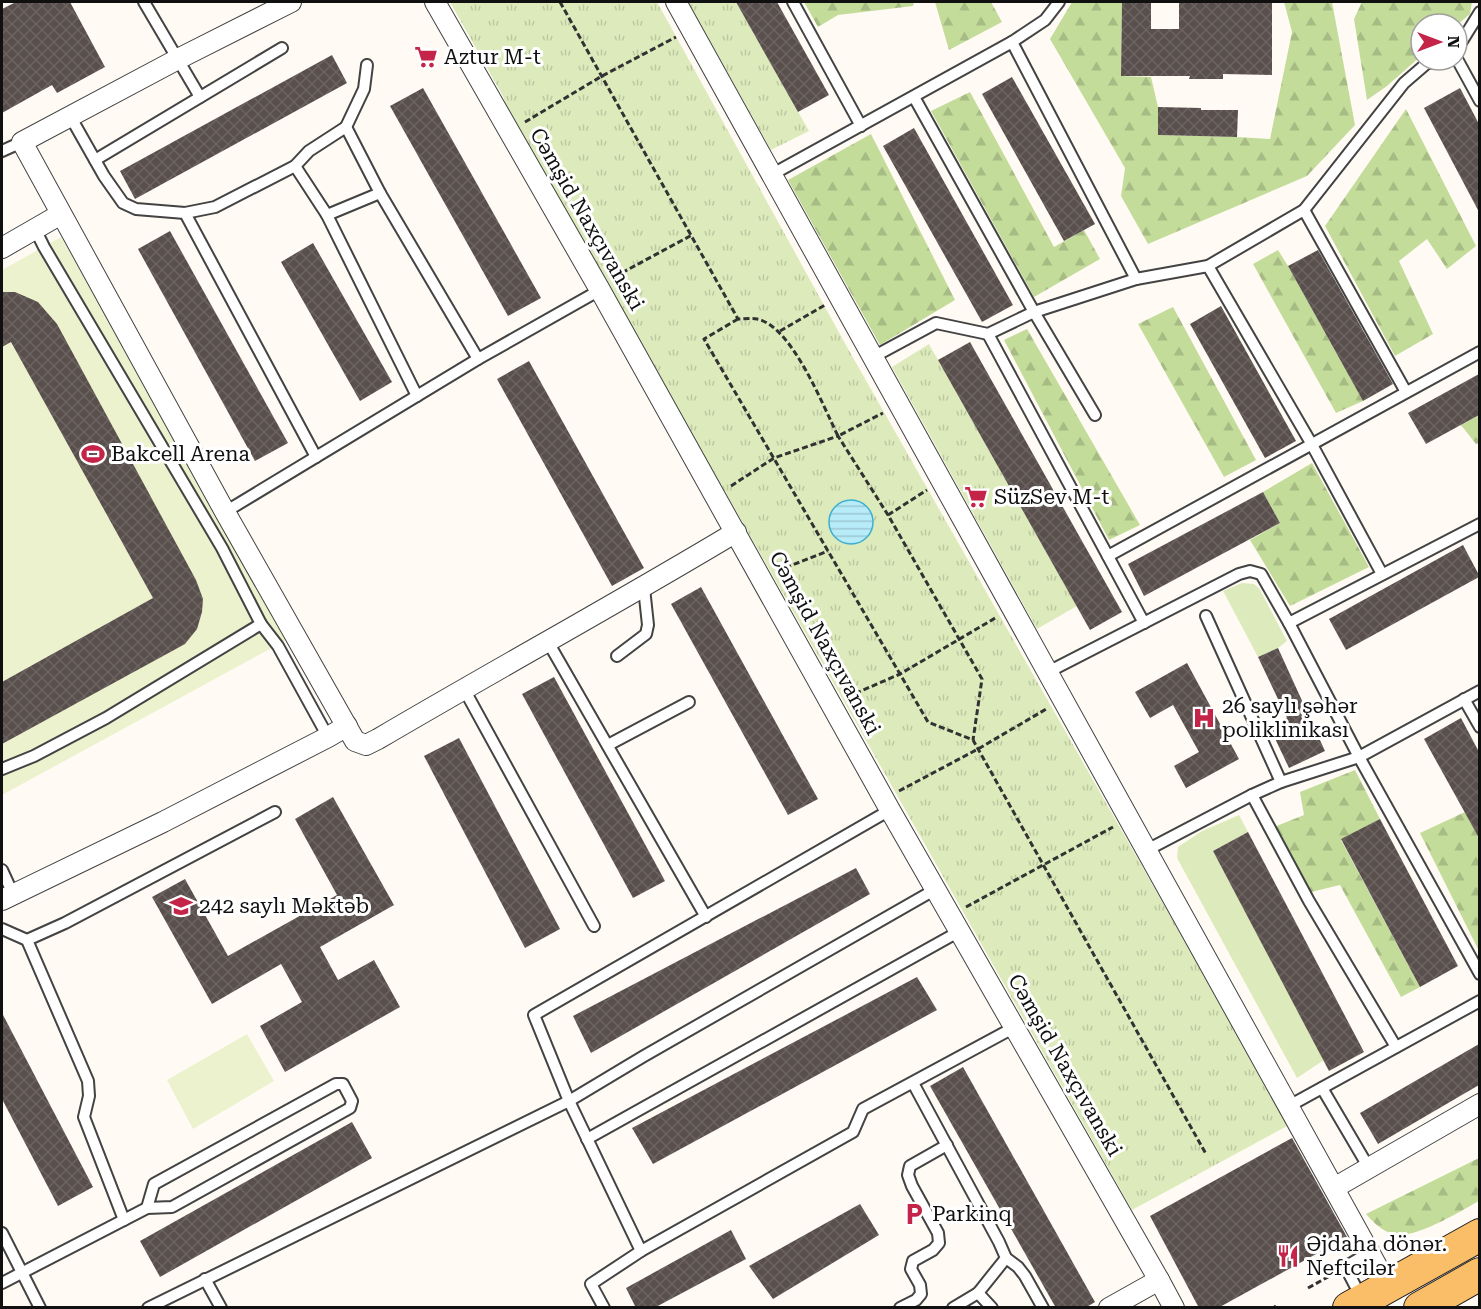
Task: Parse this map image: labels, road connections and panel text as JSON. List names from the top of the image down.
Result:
{
  "streets": {
    "street": ["Cəmşid Naxçıvanski"]
  },
  "places": {
    "supermarket": ["Aztur M-t", "SüzSev M-t"],
    "sports": ["Bakcell Arena"],
    "hospital": ["26 saylı şəhər poliklinikası"],
    "school or university": ["242 saylı Məktəb"],
    "parking": ["Parkinq"],
    "restaurant": ["Əjdaha dönər. Neftcilər"]
  },
  "north": "right"
}
